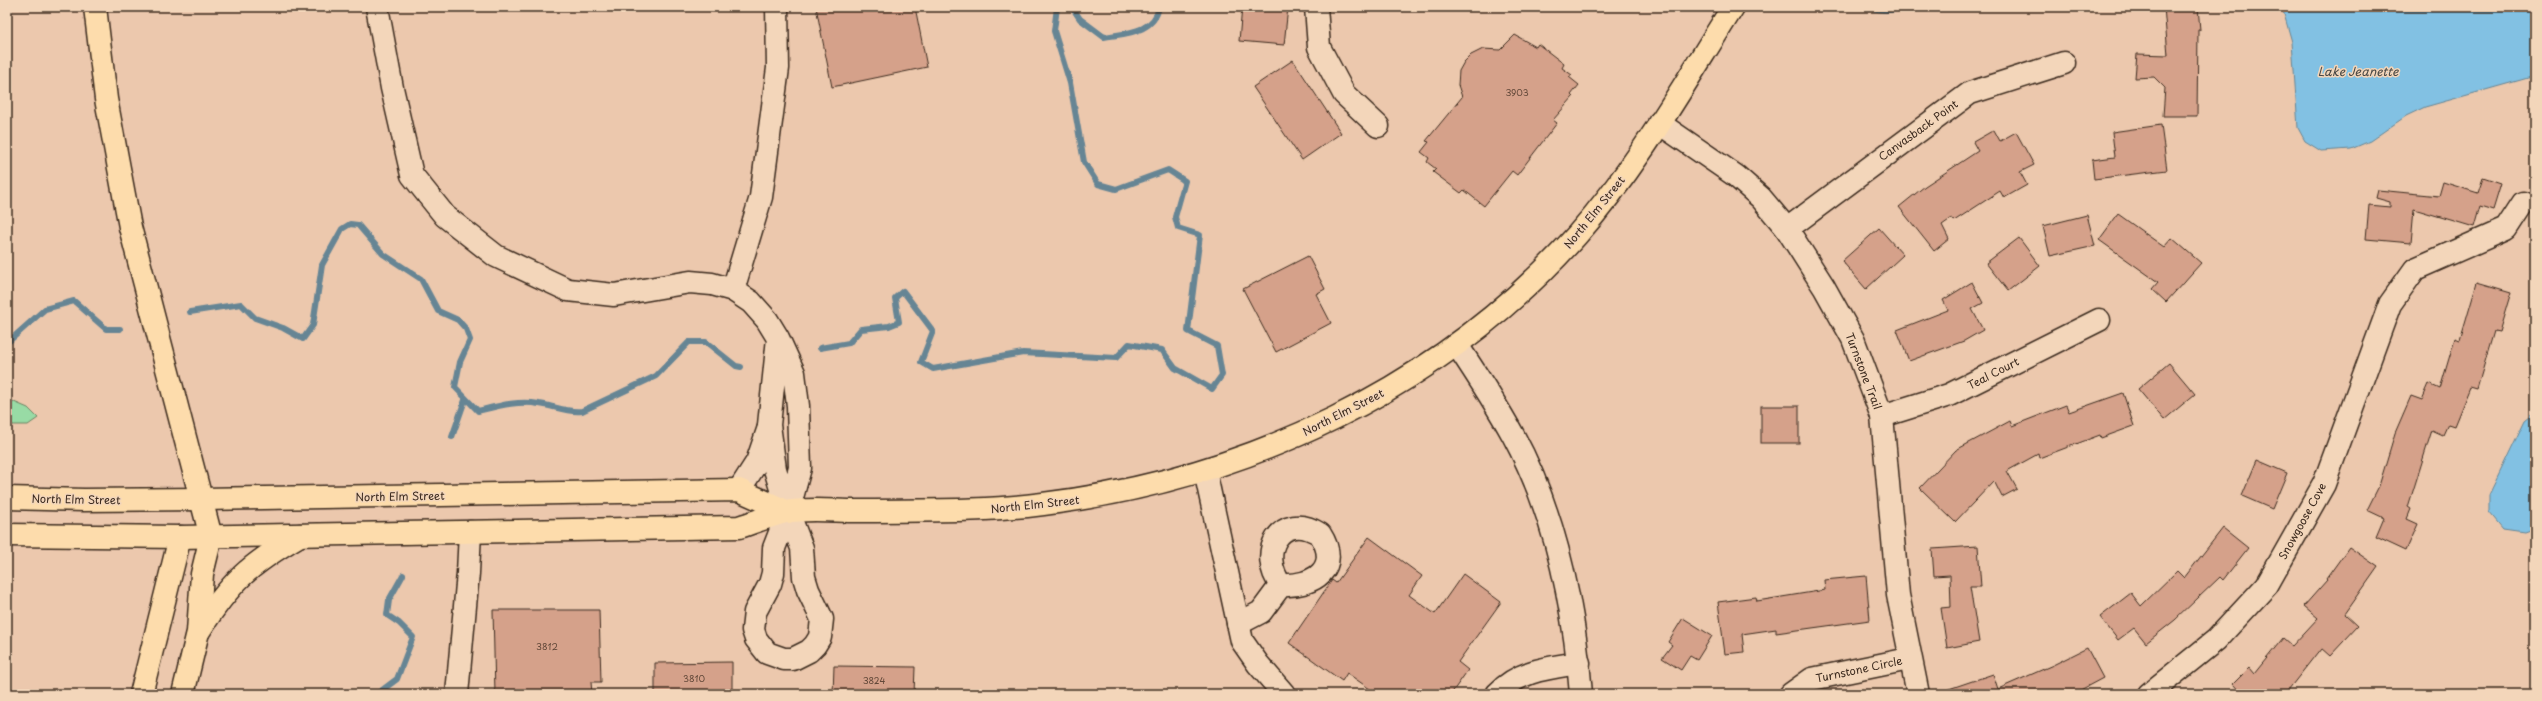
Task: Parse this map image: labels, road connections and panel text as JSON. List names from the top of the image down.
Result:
{
  "streets": {
    "main road": ["North Elm Street"],
    "street": [
      "Canvasback Point",
      "Turnstone Trail",
      "Teal Court",
      "Snowgoose Cove",
      "Turnstone Circle"
    ]
  },
  "crossings": [
    ["Canvasback Point", "Turnstone Trail"],
    ["North Elm Street", "Turnstone Trail"],
    ["Turnstone Trail", "Teal Court"],
    ["Turnstone Trail", "Turnstone Circle"]
  ],
  "water": ["Lake Jeanette"],
  "house_numbers": [
    "3903",
    "3812",
    "3810",
    "3824"
  ]
}
